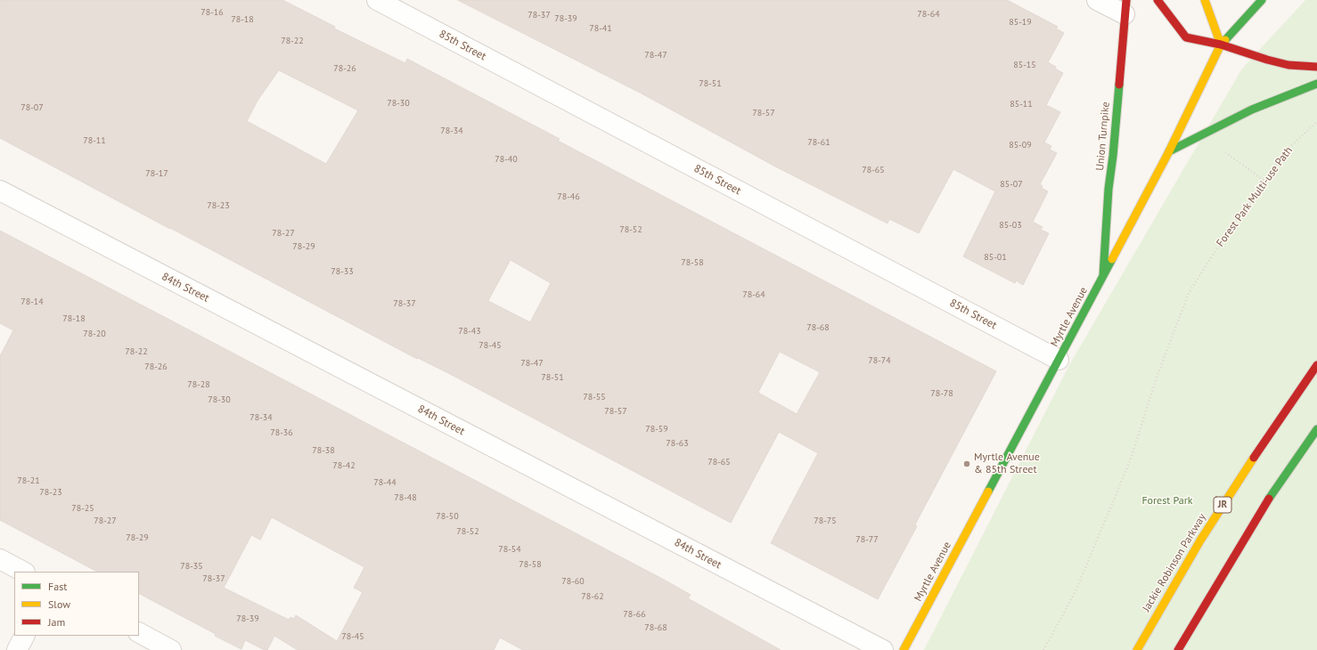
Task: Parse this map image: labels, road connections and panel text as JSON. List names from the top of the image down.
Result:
{
  "streets": {
    "main road": [
      "Union Turnpike",
      "Myrtle Avenue",
      "JR",
      "Jackie Robinson Parkway"
    ],
    "street": ["85th Street", "84th Street"],
    "path": ["Forest Park Multi-use Path"]
  },
  "crossings": [
    ["85th Street", "Myrtle Avenue"],
    ["Union Turnpike", "Myrtle Avenue"]
  ],
  "parks": ["Forest Park"],
  "places": ["Myrtle Avenue & 85th Street"],
  "house_numbers": [
    "78-16",
    "78-64",
    "78-37",
    "78-39",
    "78-18",
    "85-19",
    "78-41",
    "78-22",
    "78-47",
    "85-15",
    "78-26",
    "78-51",
    "78-30",
    "85-11",
    "78-07",
    "78-57",
    "78-34",
    "78-11",
    "78-61",
    "85-09",
    "78-40",
    "78-65",
    "78-17",
    "85-07",
    "78-46",
    "78-23",
    "85-03",
    "78-52",
    "78-27",
    "78-29",
    "85-01",
    "78-58",
    "78-33",
    "78-64",
    "78-14",
    "78-37",
    "78-18",
    "78-68",
    "78-43",
    "78-20",
    "78-45",
    "78-22",
    "78-74",
    "78-47",
    "78-26",
    "78-51",
    "78-28",
    "78-78",
    "78-55",
    "78-30",
    "78-57",
    "78-34",
    "78-59",
    "78-36",
    "78-63",
    "78-38",
    "78-65",
    "78-42",
    "78-21",
    "78-44",
    "78-23",
    "78-48",
    "78-25",
    "78-50",
    "78-27",
    "78-75",
    "78-52",
    "78-29",
    "78-77",
    "78-54",
    "78-58",
    "78-35",
    "78-37",
    "78-60",
    "78-62",
    "78-66",
    "78-39",
    "78-68",
    "78-45"
  ],
  "legend": ["Fast", "Slow", "Jam"]
}
